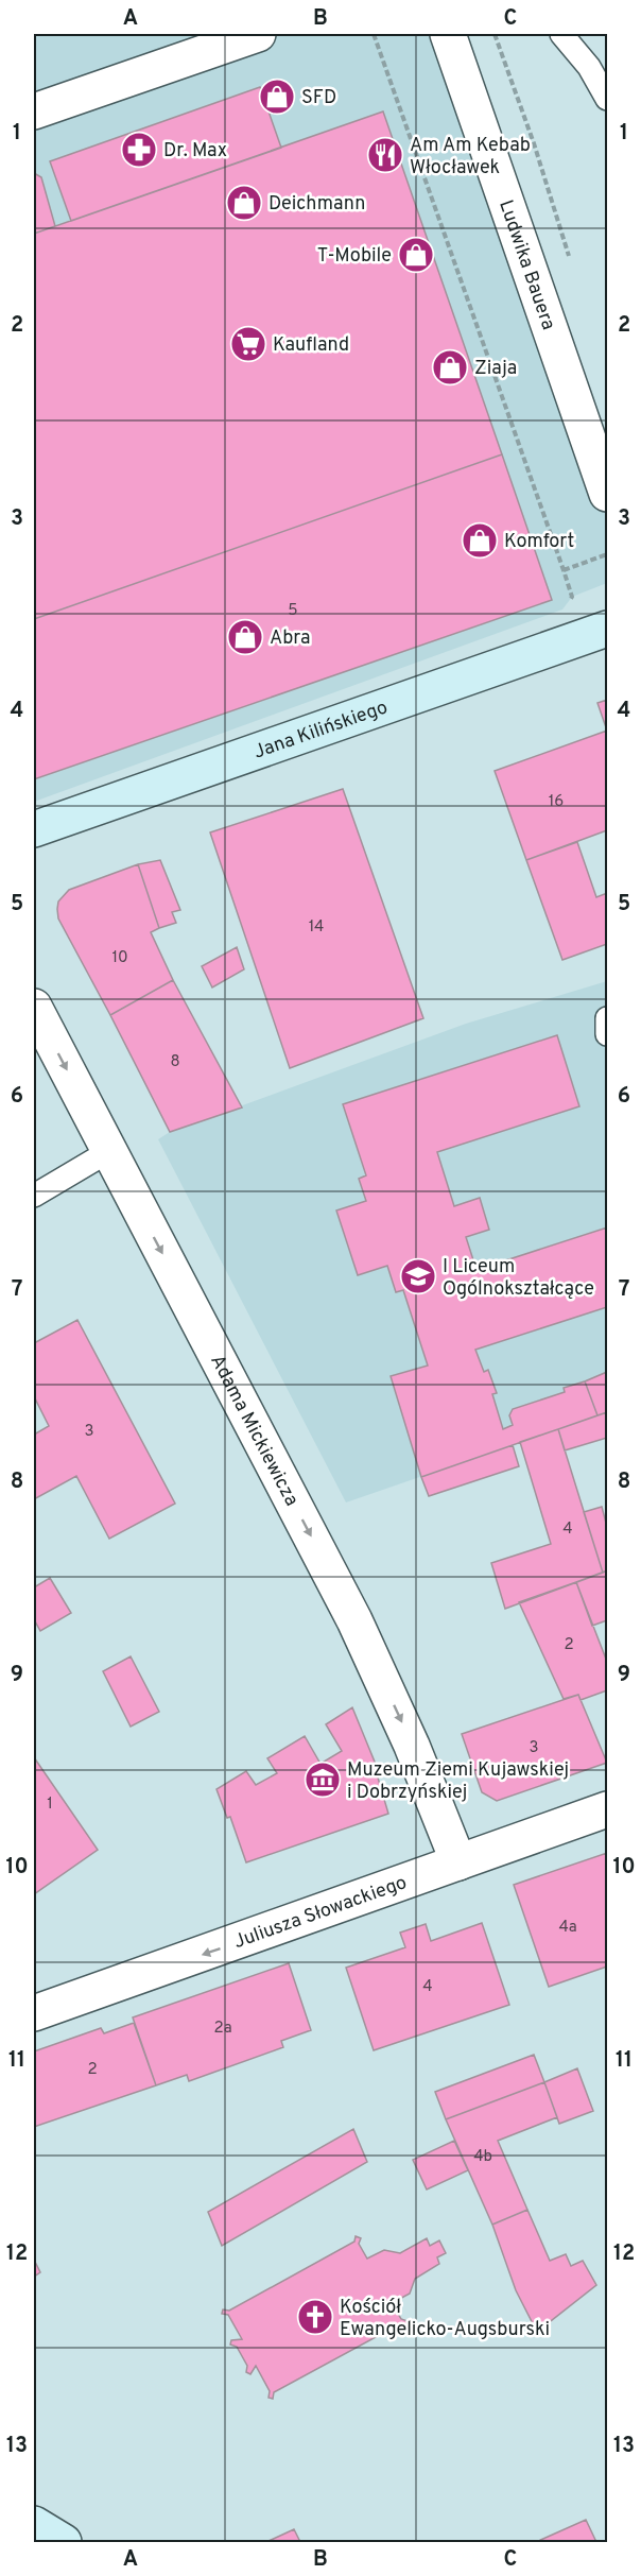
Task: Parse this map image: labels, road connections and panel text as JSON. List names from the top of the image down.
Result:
{
  "streets": {
    "street": [
      "Ludwika Bauera",
      "Jana Kilińskiego",
      "Adama Mickiewicza",
      "Juliusza Słowackiego"
    ]
  },
  "crossings": [
    ["Adama Mickiewicza", "Juliusza Słowackiego"]
  ],
  "one_way": ["Adama Mickiewicza", "Juliusza Słowackiego"],
  "places": {
    "shop": [
      "SFD",
      "Deichmann",
      "T-Mobile",
      "Ziaja",
      "Komfort",
      "Abra"
    ],
    "pharmacy": ["Dr. Max"],
    "restaurant": ["Am Am Kebab Włocławek"],
    "supermarket": ["Kaufland"],
    "school or university": ["I Liceum Ogólnokształcące"],
    "museum": ["Muzeum Ziemi Kujawskiej i Dobrzyńskiej"],
    "church": ["Kościół Ewangelicko-Augsburski"]
  },
  "house_numbers": [
    "5",
    "16",
    "14",
    "10",
    "8",
    "3",
    "4",
    "2",
    "3",
    "1",
    "4a",
    "4",
    "2a",
    "2",
    "4b"
  ],
  "grid": {
    "columns": ["A", "B", "C"],
    "rows": [
      "1",
      "2",
      "3",
      "4",
      "5",
      "6",
      "7",
      "8",
      "9",
      "10",
      "11",
      "12",
      "13"
    ]
  }
}
